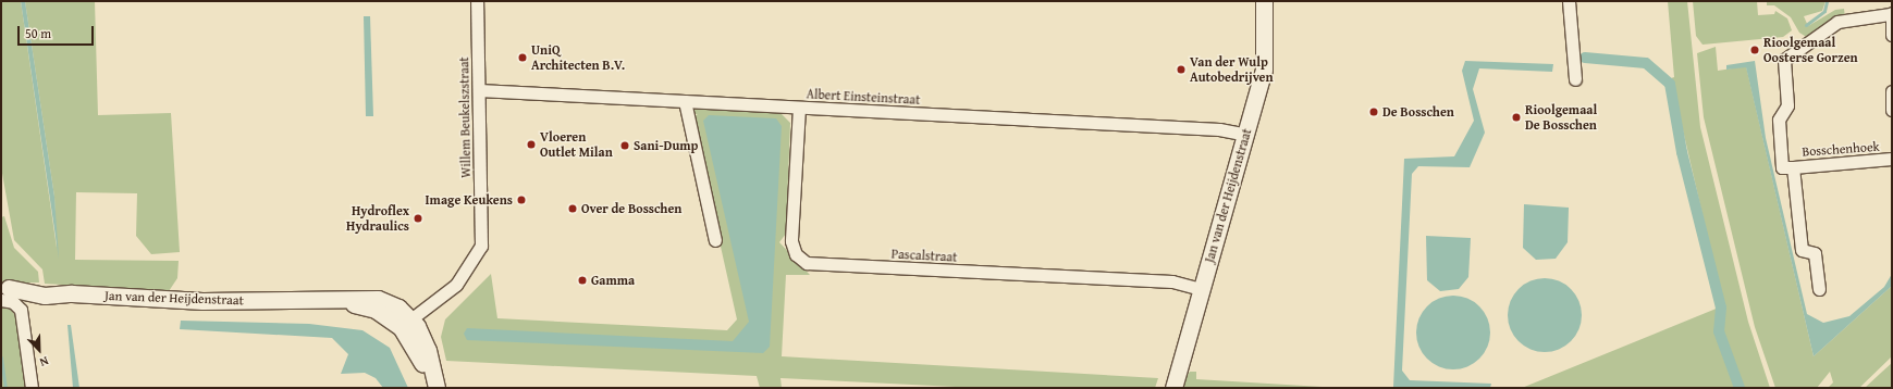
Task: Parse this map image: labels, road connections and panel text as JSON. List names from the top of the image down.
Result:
{
  "streets": {
    "street": [
      "Albert Einsteinstraat",
      "Willem Beukelszstraat",
      "Bosschenhoek",
      "Jan van der Heijdenstraat",
      "Pascalstraat"
    ]
  },
  "crossings": [
    ["Albert Einsteinstraat", "Willem Beukelszstraat"],
    ["Albert Einsteinstraat", "Jan van der Heijdenstraat"],
    ["Albert Einsteinstraat", "Pascalstraat"],
    ["Willem Beukelszstraat", "Jan van der Heijdenstraat"],
    ["Jan van der Heijdenstraat", "Pascalstraat"]
  ],
  "places": [
    "Rioolgemaal Oosterse Gorzen",
    "UniQ Architecten B.V.",
    "Van der Wulp Autobedrijven",
    "De Bosschen",
    "Rioolgemaal De Bosschen",
    "Vloeren Outlet Milan",
    "Sani-Dump",
    "Image Keukens",
    "Over de Bosschen",
    "Hydroflex Hydraulics",
    "Gamma"
  ],
  "scale_bar": "50 m",
  "north": "bottom right"
}
